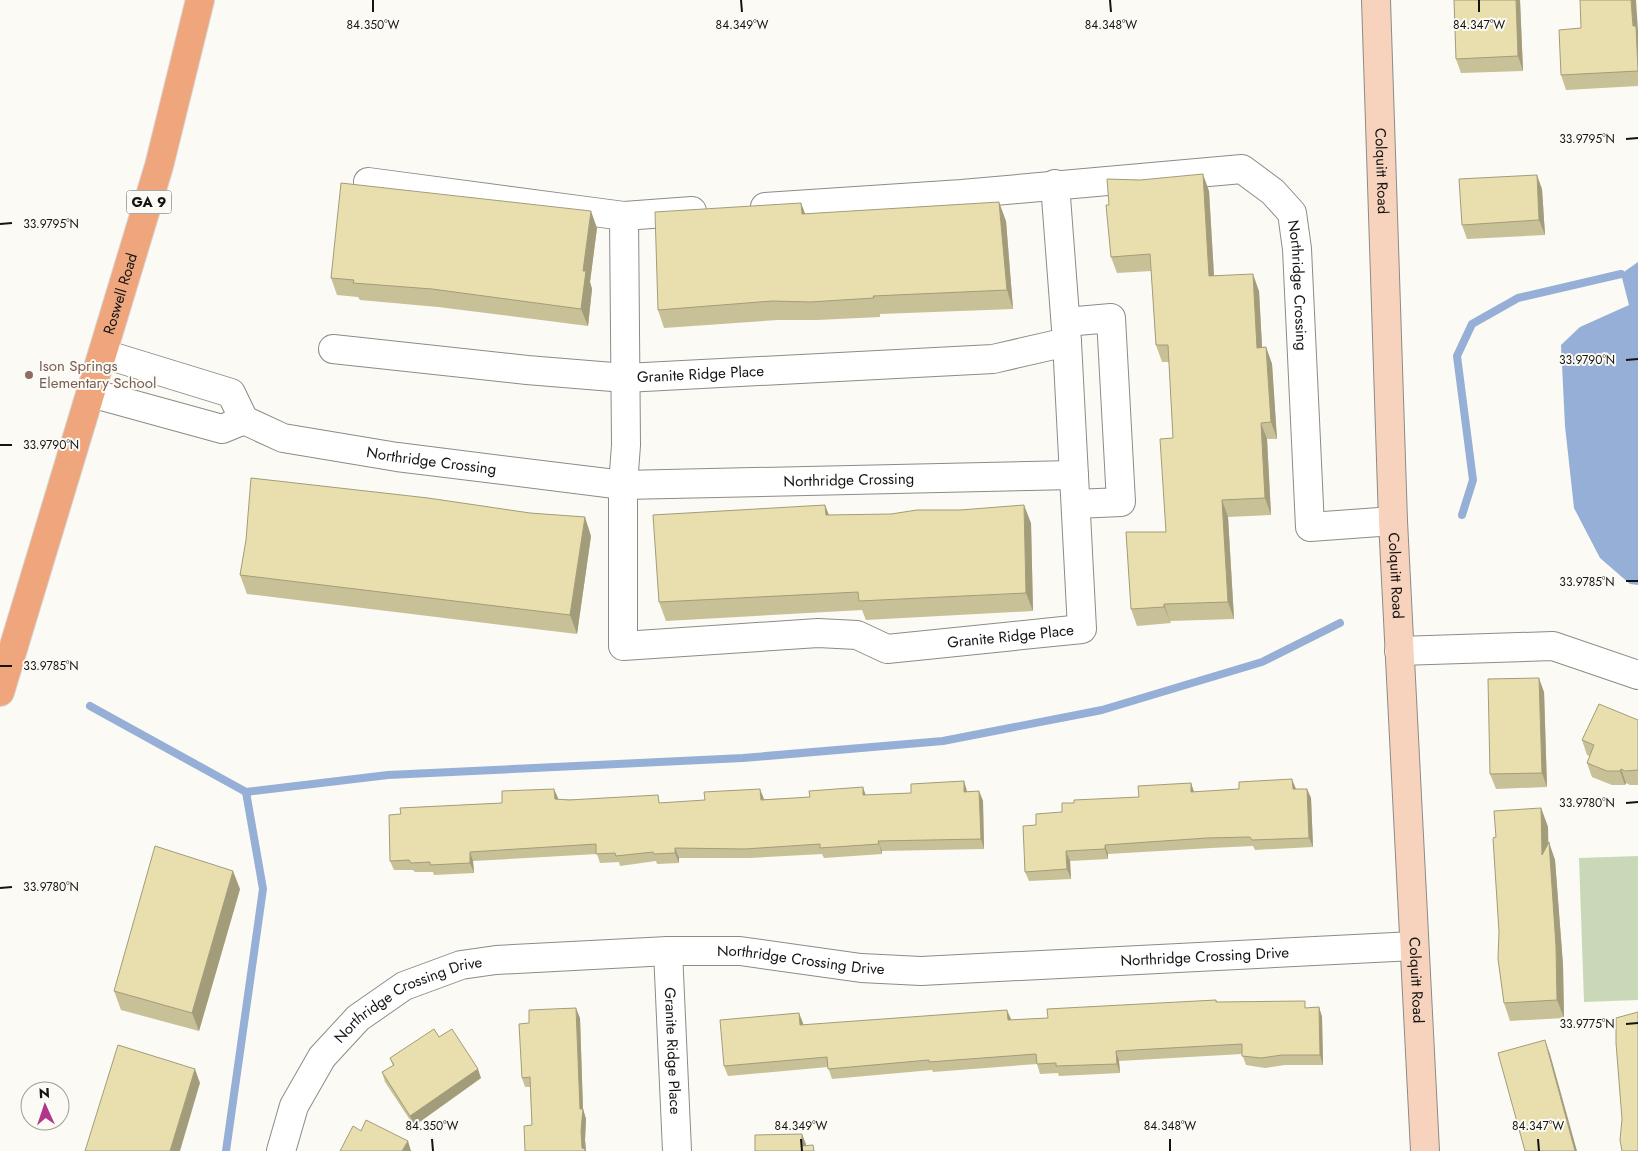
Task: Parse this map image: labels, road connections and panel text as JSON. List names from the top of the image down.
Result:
{
  "streets": {
    "main road": ["GA 9", "Roswell Road"],
    "street": [
      "Colquitt Road",
      "Northridge Crossing",
      "Granite Ridge Place",
      "Northridge Crossing Drive"
    ]
  },
  "crossings": [
    ["Colquitt Road", "Northridge Crossing"],
    ["Colquitt Road", "Northridge Crossing Drive"],
    ["Northridge Crossing", "Granite Ridge Place"],
    ["Granite Ridge Place", "Northridge Crossing Drive"]
  ],
  "places": ["Ison Springs Elementary School"],
  "north": "top",
  "coordinates": [
    "84.350°W",
    "84.349°W",
    "84.348°W",
    "84.347°W",
    "33.9795°N",
    "33.9790°N",
    "33.9785°N",
    "33.9780°N",
    "33.9775°N"
  ]
}
